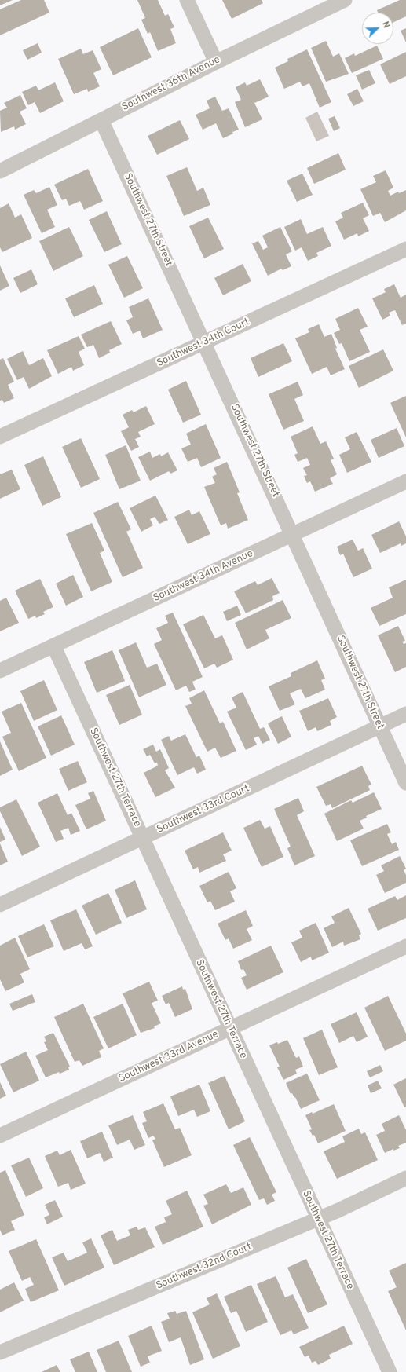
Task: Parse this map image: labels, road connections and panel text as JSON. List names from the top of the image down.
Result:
{
  "streets": {
    "street": [
      "Southwest 36th Avenue",
      "Southwest 27th Street",
      "Southwest 34th Court",
      "Southwest 34th Avenue",
      "Southwest 27th Terrace",
      "Southwest 33rd Court",
      "Southwest 33rd Avenue",
      "Southwest 32nd Court"
    ]
  },
  "crossings": [
    ["Southwest 36th Avenue", "Southwest 27th Street"],
    ["Southwest 27th Street", "Southwest 34th Court"],
    ["Southwest 27th Street", "Southwest 34th Avenue"],
    ["Southwest 27th Street", "Southwest 33rd Court"],
    ["Southwest 34th Avenue", "Southwest 27th Terrace"],
    ["Southwest 27th Terrace", "Southwest 33rd Court"],
    ["Southwest 27th Terrace", "Southwest 33rd Avenue"],
    ["Southwest 27th Terrace", "Southwest 32nd Court"]
  ],
  "north": "top right"
}
